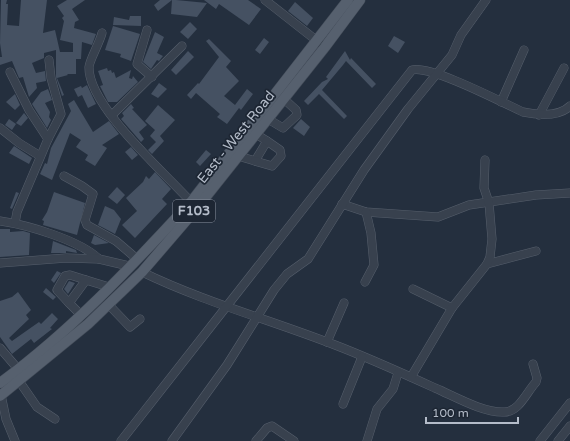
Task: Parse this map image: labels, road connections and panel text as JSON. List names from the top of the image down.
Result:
{
  "streets": {
    "main road": ["East - West Road", "F103"]
  },
  "scale_bar": "100 m"
}
